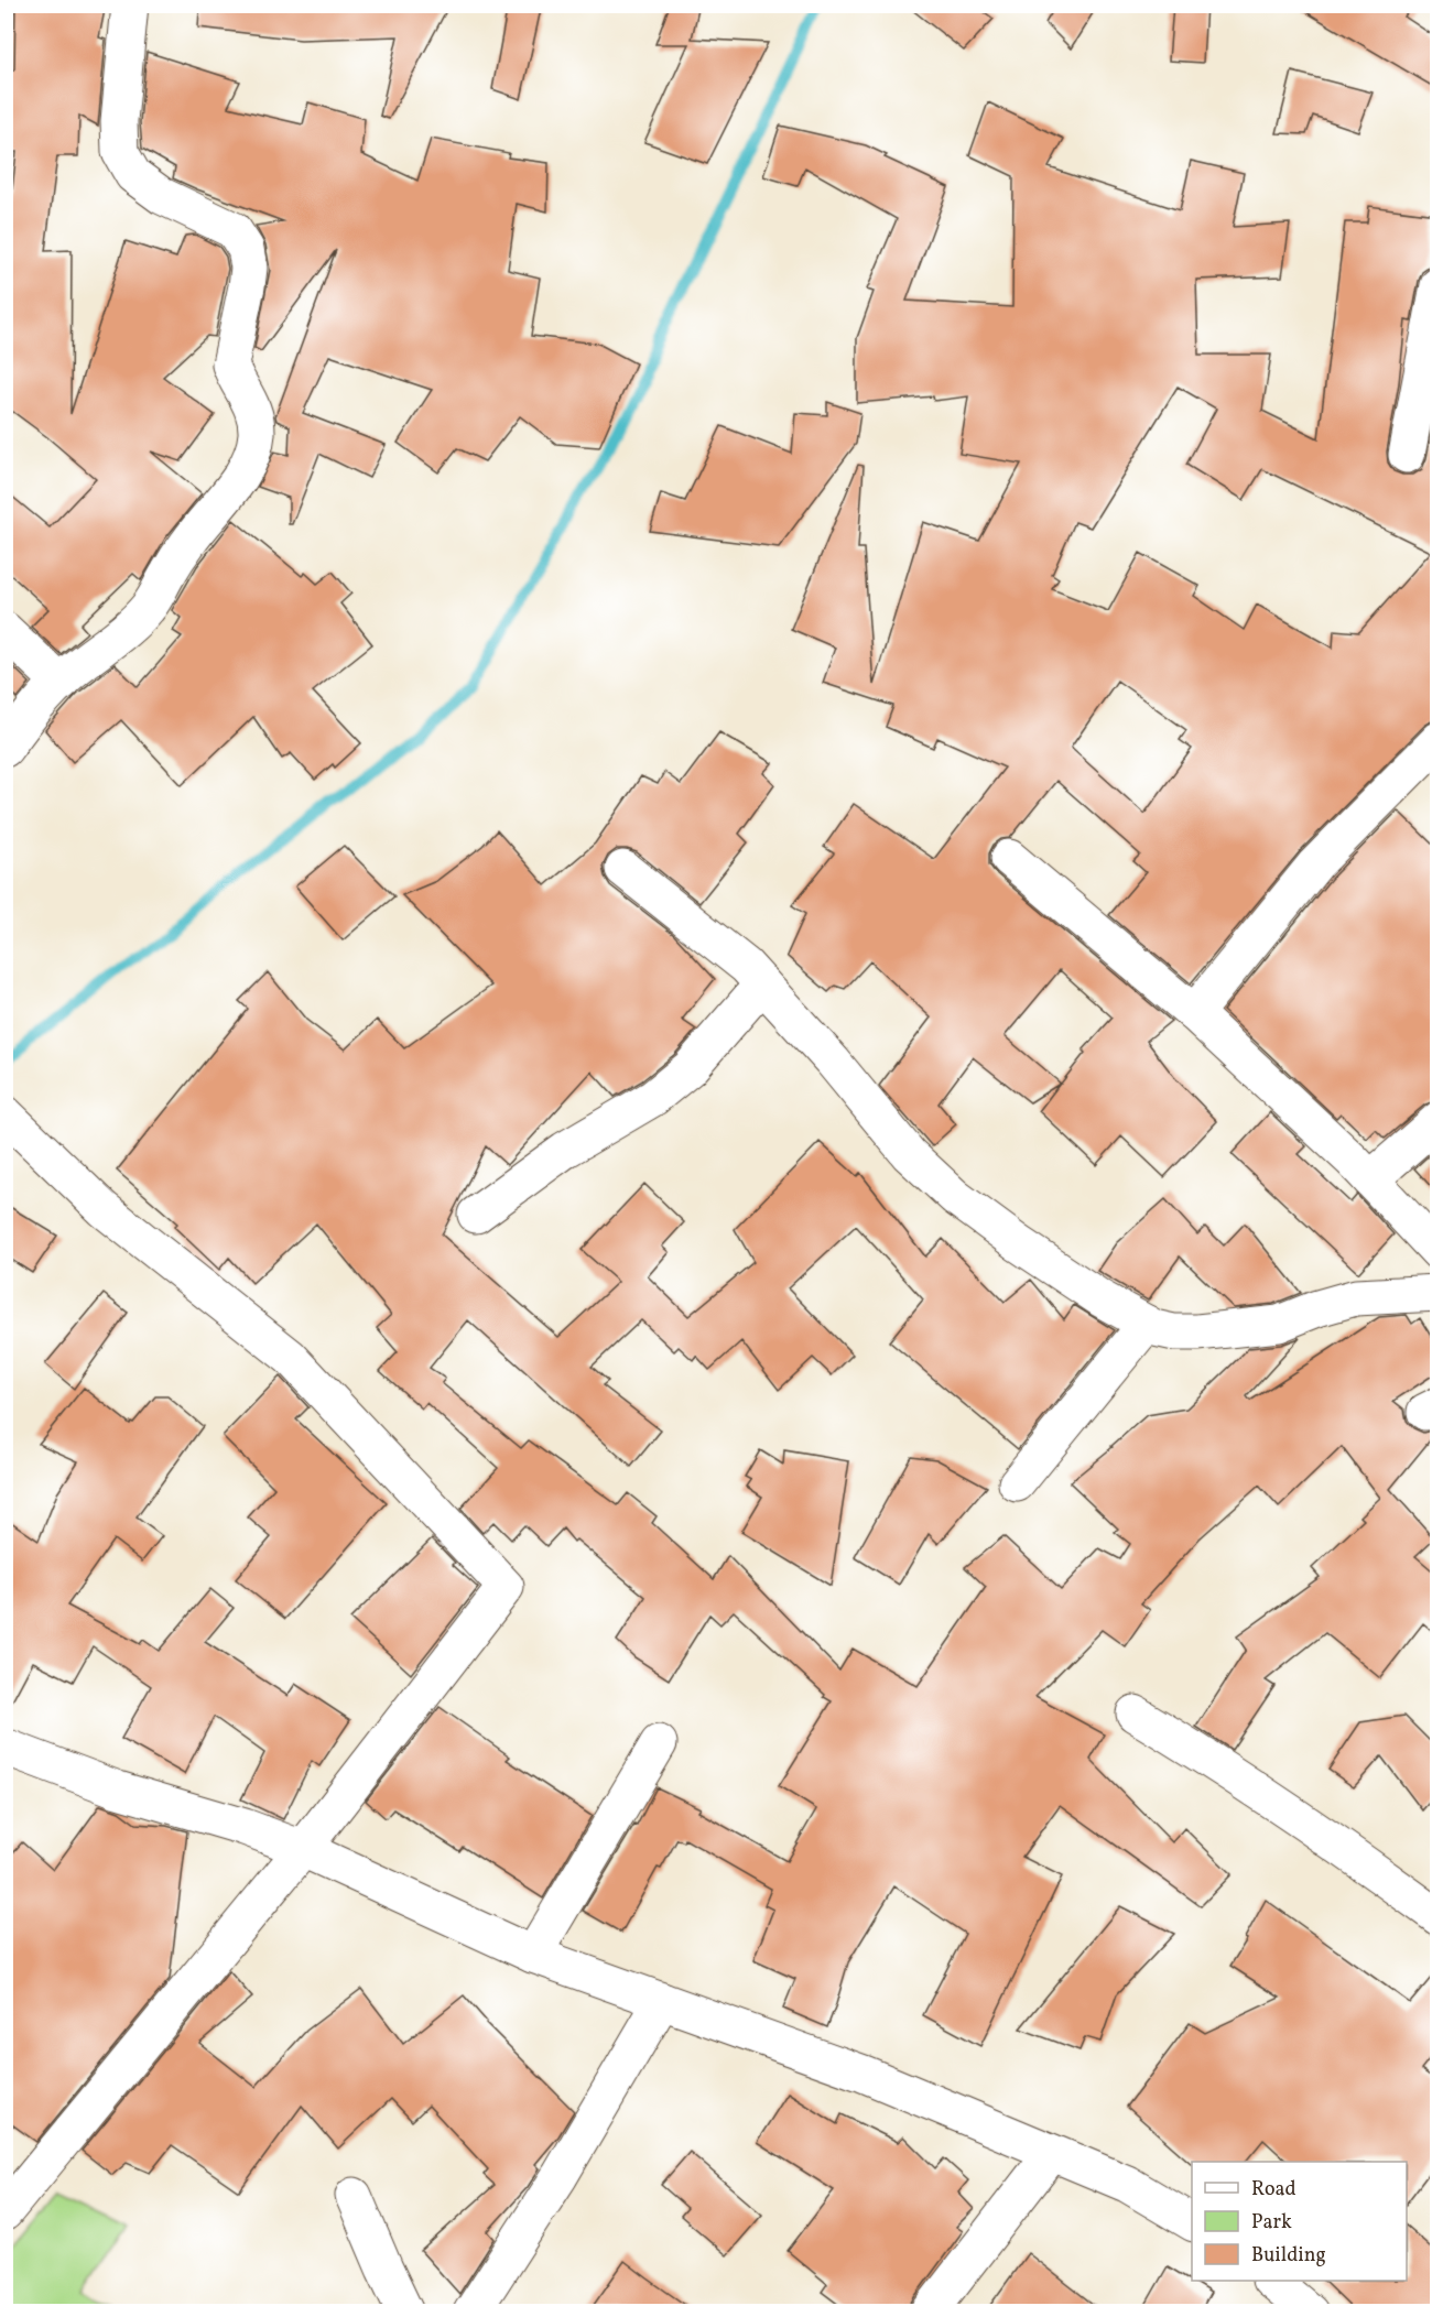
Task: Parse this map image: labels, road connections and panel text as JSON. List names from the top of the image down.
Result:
{
  "legend": ["Road", "Park", "Building"]
}
